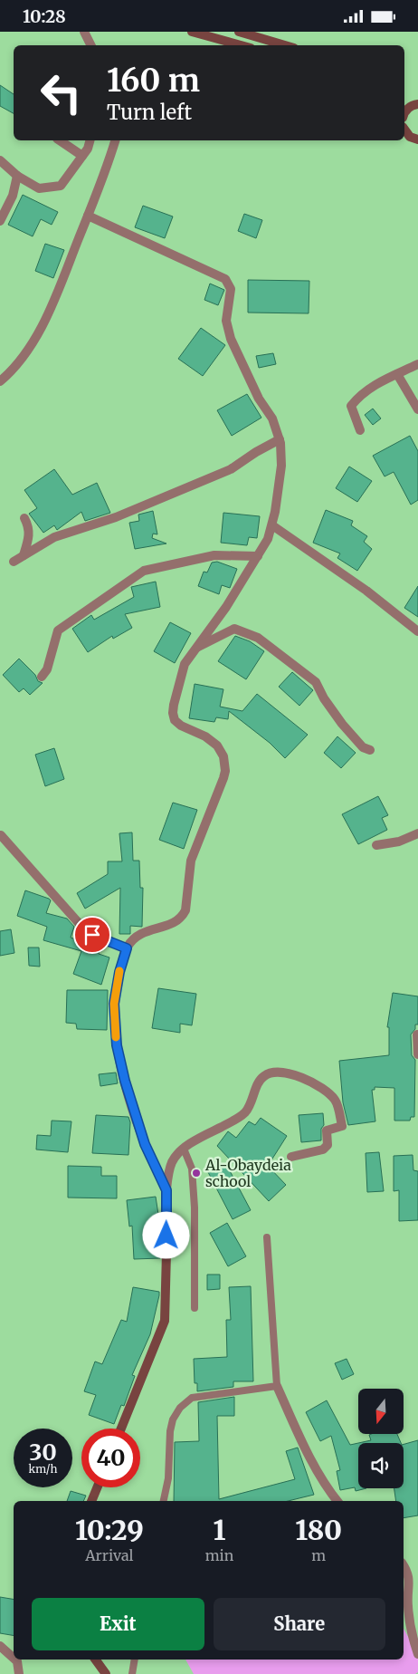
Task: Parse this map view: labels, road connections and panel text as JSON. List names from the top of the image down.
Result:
{
  "places": ["Al-Obaydeia school"],
  "north": "bottom",
  "page": {
    "status": "10:28",
    "turn": ["160 m", "Turn left"],
    "speed": "30 km/h",
    "limit": "40",
    "eta": [
      "10:29",
      "Arrival",
      "1",
      "min",
      "180",
      "m"
    ],
    "buttons": ["Exit", "Share"]
  }
}
